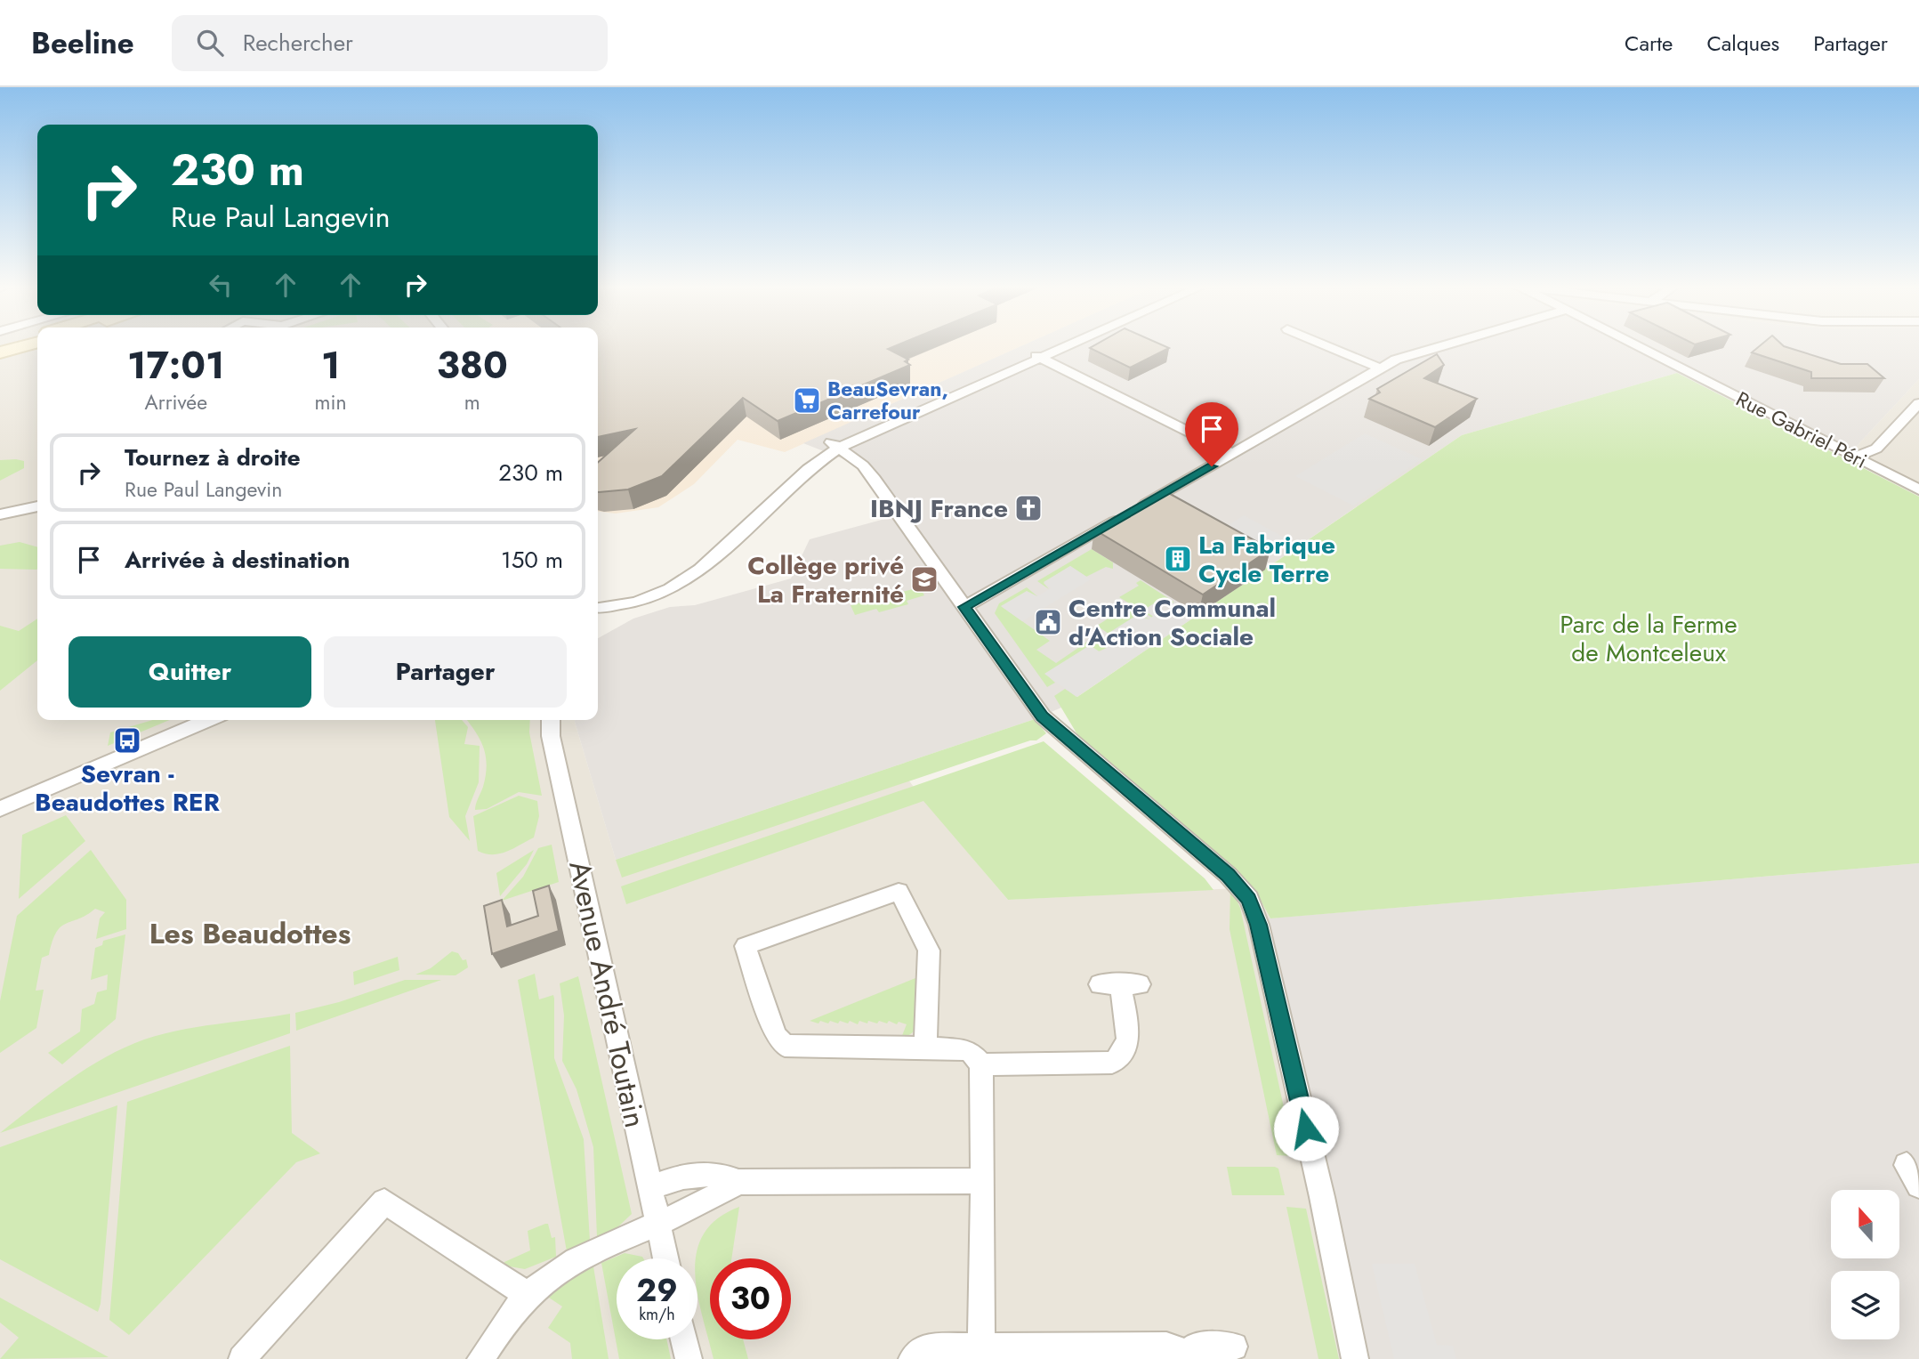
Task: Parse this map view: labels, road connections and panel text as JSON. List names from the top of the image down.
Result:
{
  "streets": {
    "street": ["Rue Gabriel Péri", "Avenue André Toutain"]
  },
  "districts": ["Les Beaudottes"],
  "parks": ["Parc de la Ferme de Montceleux"],
  "places": {
    "supermarket": ["BeauSevran, Carrefour"],
    "church": ["IBNJ France"],
    "building": ["La Fabrique Cycle Terre"],
    "school or university": ["Collège privé La Fraternité"],
    "public building": ["Centre Communal d'Action Sociale"],
    "bus stop": ["Sevran - Beaudottes RER"]
  },
  "north": "top",
  "page": {
    "header": "Beeline",
    "search": "Rechercher",
    "nav": ["Carte", "Calques", "Partager"],
    "turn": ["230 m", "Rue Paul Langevin"],
    "eta": [
      "17:01",
      "Arrivée",
      "1",
      "min",
      "380",
      "m"
    ],
    "list": [
      {
        "name": "Tournez à droite",
        "note": "Rue Paul Langevin",
        "value": "230 m"
      },
      {
        "name": "Arrivée à destination",
        "value": "150 m"
      }
    ],
    "buttons": ["Quitter", "Partager"],
    "speed": "29 km/h",
    "limit": "30"
  }
}
